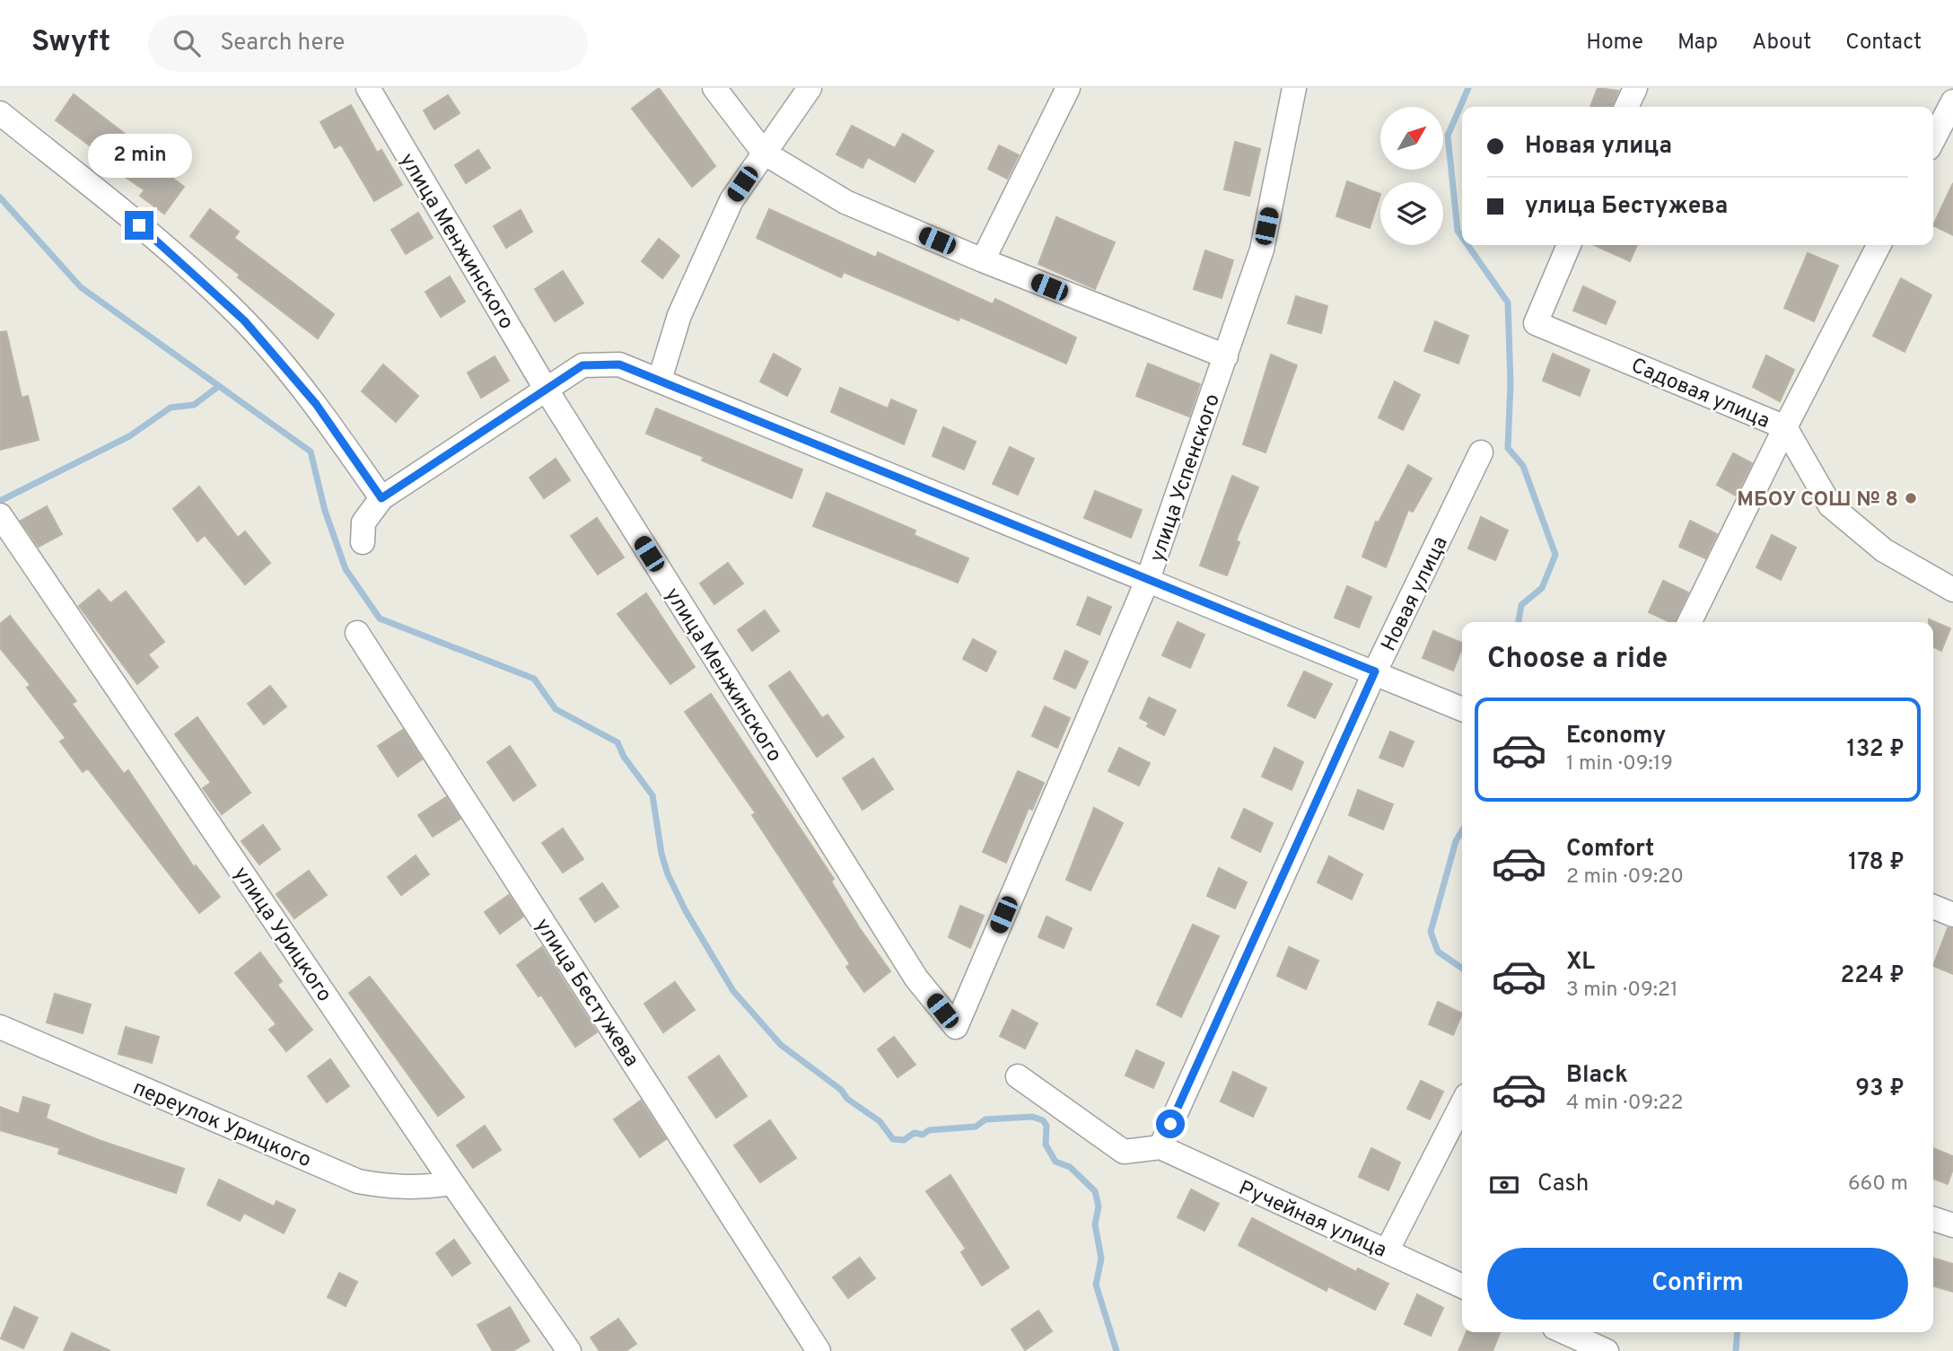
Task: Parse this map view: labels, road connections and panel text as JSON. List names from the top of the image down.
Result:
{
  "streets": {
    "street": [
      "улица Менжинского",
      "Садовая улица",
      "улица Успенского",
      "Новая улица",
      "улица Урицкого",
      "улица Бестужева",
      "переулок Урицкого",
      "Ручейная улица"
    ]
  },
  "crossings": [
    ["улица Менжинского", "улица Успенского"],
    ["Новая улица", "Ручейная улица"],
    ["улица Урицкого", "переулок Урицкого"]
  ],
  "places": ["МБОУ СОШ № 8"],
  "north": "top right",
  "page": {
    "header": "Swyft",
    "search": "Search here",
    "nav": [
      "Home",
      "Map",
      "About",
      "Contact"
    ],
    "banner": ["Новая улица", "улица Бестужева"],
    "bubble": "2 min",
    "heading": "Choose a ride",
    "list": [
      {
        "name": "Economy",
        "note": "1 min · 09:19",
        "value": "132 ₽"
      },
      {
        "name": "Comfort",
        "note": "2 min · 09:20",
        "value": "178 ₽"
      },
      {
        "name": "XL",
        "note": "3 min · 09:21",
        "value": "224 ₽"
      },
      {
        "name": "Black",
        "note": "4 min · 09:22",
        "value": "93 ₽"
      }
    ],
    "pay": ["Cash", "660 m"],
    "buttons": "Confirm"
  }
}
